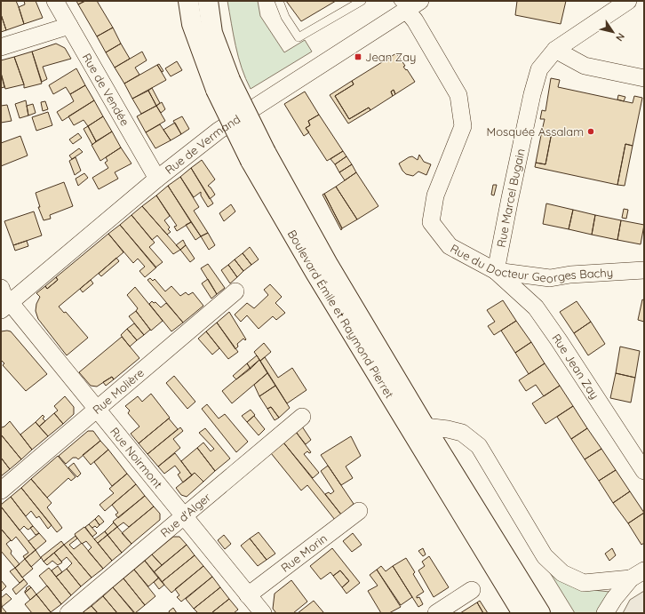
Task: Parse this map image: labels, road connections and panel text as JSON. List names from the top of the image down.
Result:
{
  "streets": {
    "main road": ["Boulevard Émile et Raymond Pierret"],
    "street": [
      "Rue de Vendée",
      "Rue de Vermand",
      "Rue Marcel Bugain",
      "Rue du Docteur Georges Bachy",
      "Rue Jean Zay",
      "Rue Molière",
      "Rue Noirmont",
      "Rue d'Alger",
      "Rue Morin"
    ]
  },
  "crossings": [
    ["Rue de Vendée", "Rue de Vermand"],
    ["Rue de Vermand", "Rue du Docteur Georges Bachy"],
    ["Rue de Vermand", "Rue Noirmont"],
    ["Rue Marcel Bugain", "Rue du Docteur Georges Bachy"],
    ["Rue Marcel Bugain", "Rue Jean Zay"],
    ["Rue du Docteur Georges Bachy", "Rue Jean Zay"],
    ["Rue Molière", "Rue Noirmont"],
    ["Rue Noirmont", "Rue d'Alger"],
    ["Rue Noirmont", "Rue Morin"]
  ],
  "places": {
    "transit": ["Jean Zay"],
    "other": ["Mosquée Assalam"]
  },
  "north": "bottom right"
}
